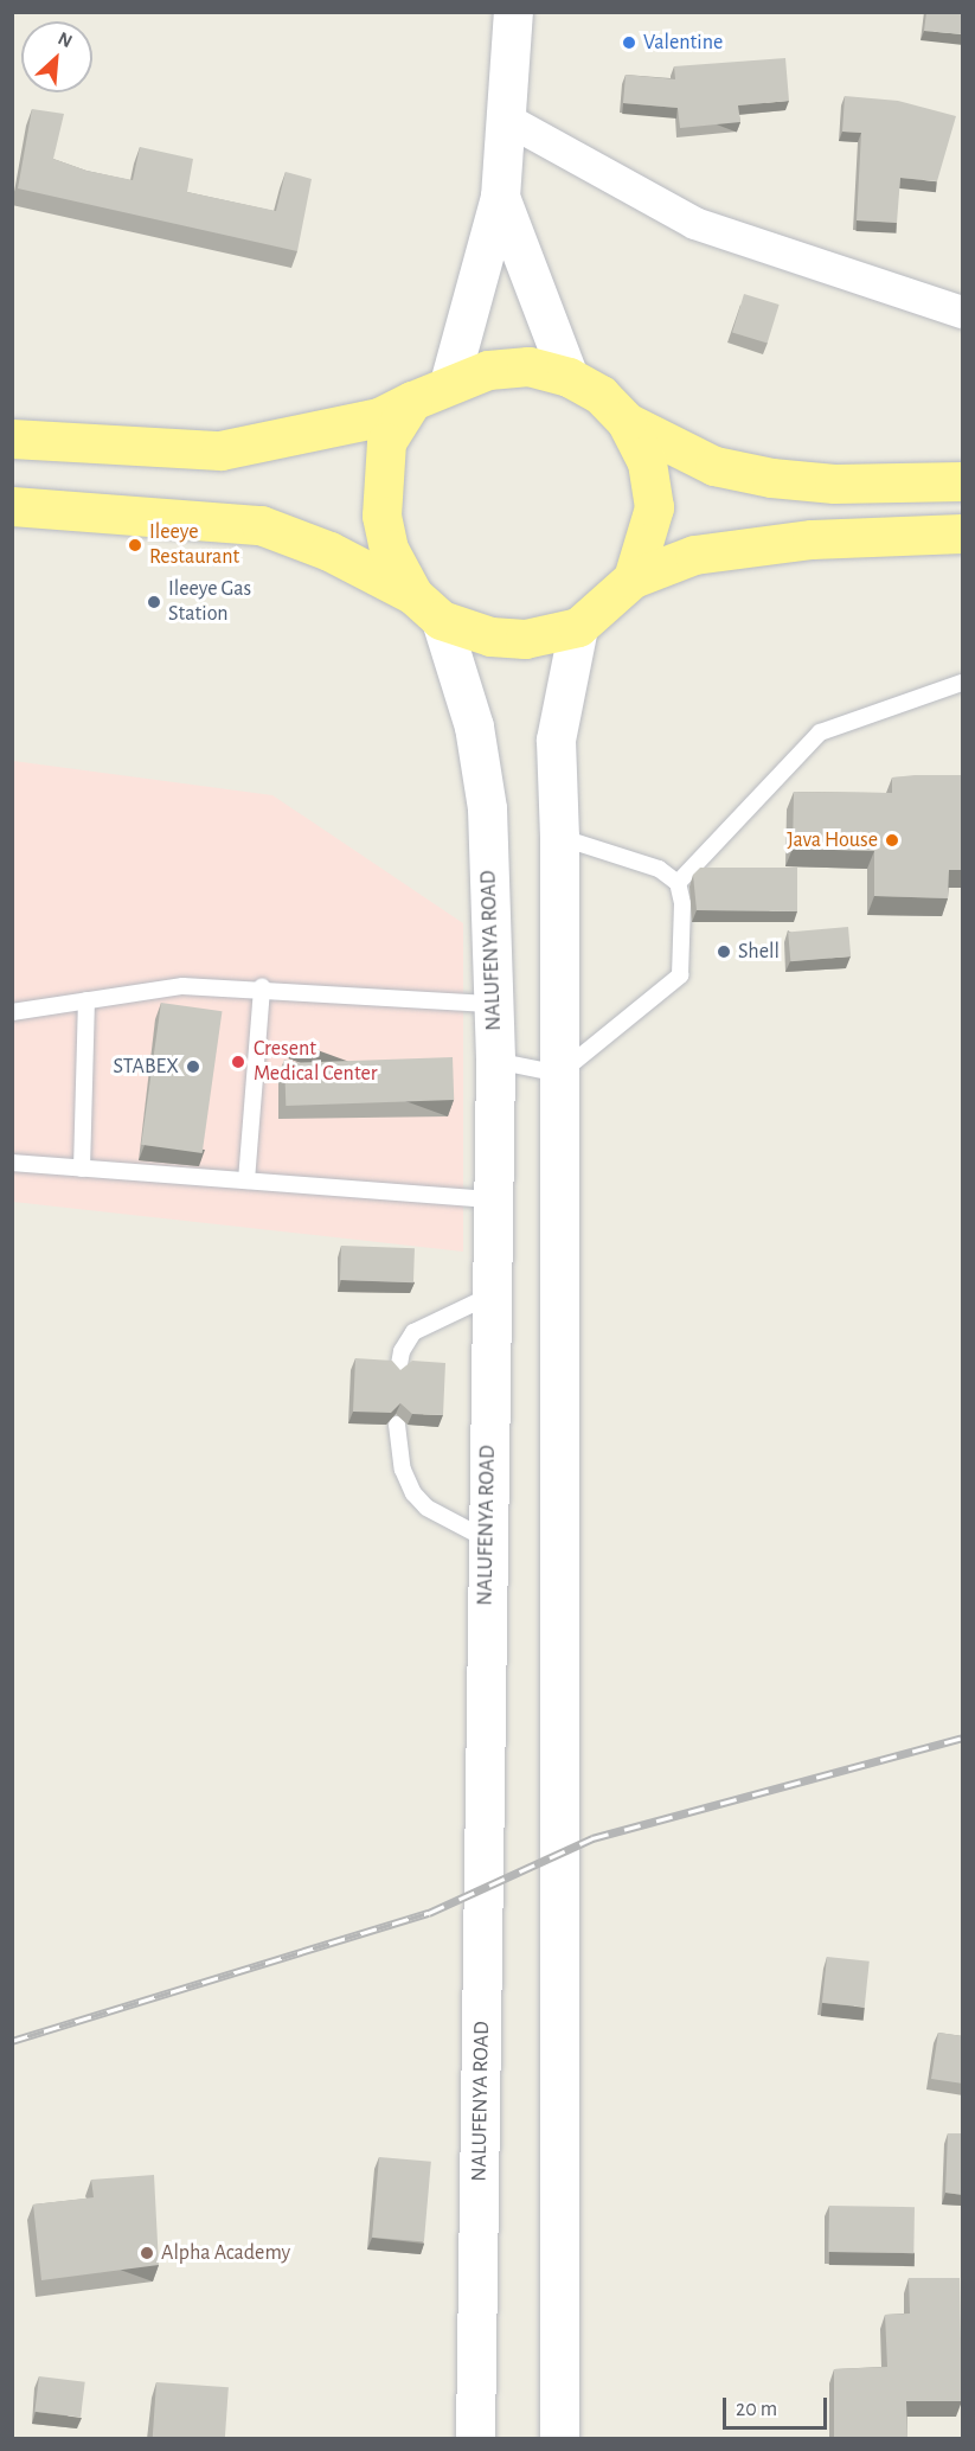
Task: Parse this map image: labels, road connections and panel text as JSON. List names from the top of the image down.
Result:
{
  "streets": {
    "street": ["NALUFENYA ROAD"]
  },
  "places": [
    "Valentine",
    "Ileeye Restaurant",
    "Ileeye Gas Station",
    "Java House",
    "Shell",
    "Cresent Medical Center",
    "STABEX",
    "Alpha Academy"
  ],
  "scale_bar": "20 m",
  "north": "top right"
}
